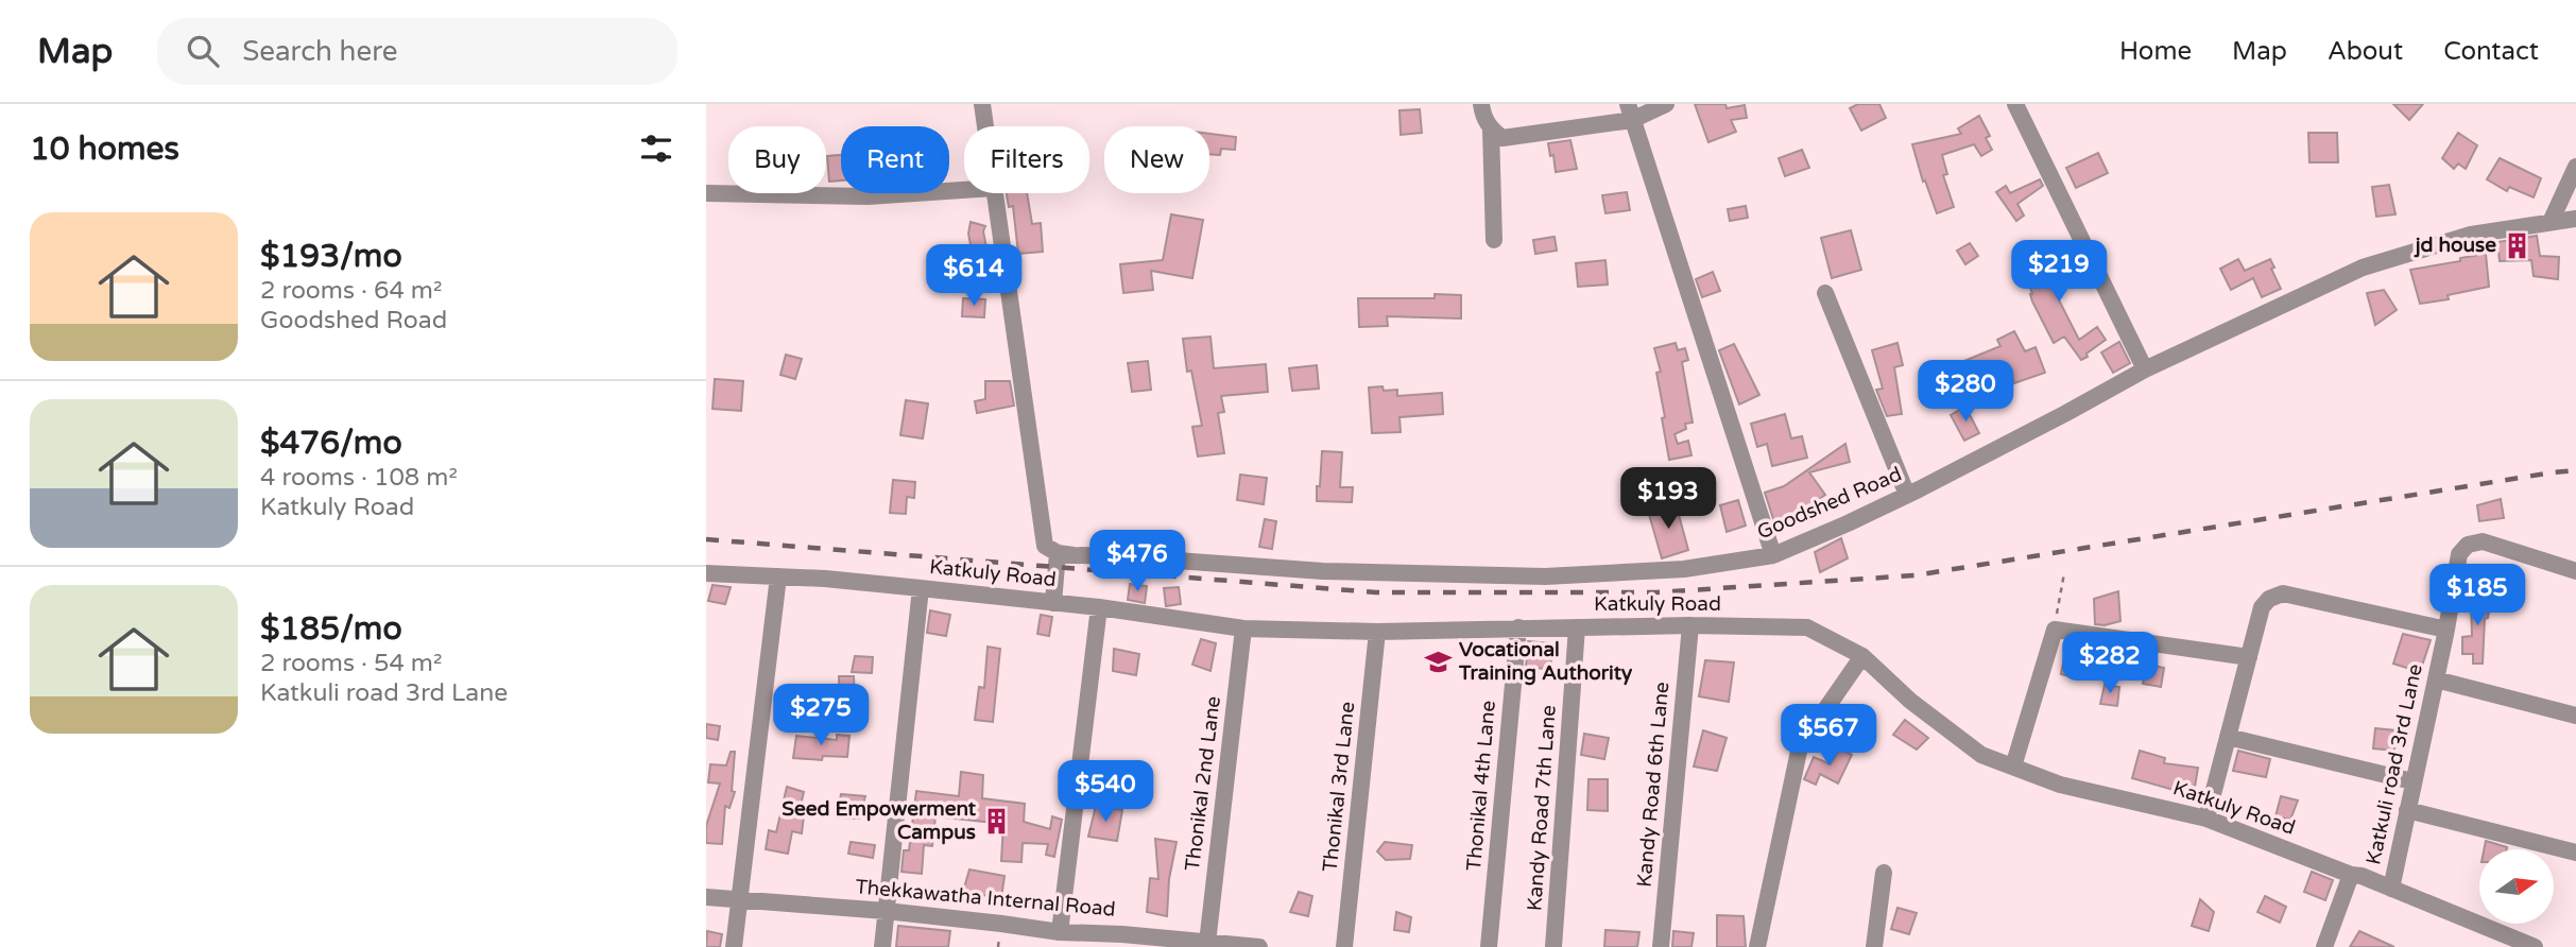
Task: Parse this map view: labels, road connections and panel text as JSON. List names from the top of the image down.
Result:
{
  "streets": {
    "street": [
      "Goodshed Road",
      "Katkuly Road",
      "Katkuli road 3rd Lane",
      "Thonikal 2nd Lane",
      "Kandy Road 6th Lane",
      "Thonikal 4th Lane",
      "Thonikal 3rd Lane",
      "Kandy Road 7th Lane",
      "Thekkawatha Internal Road"
    ]
  },
  "crossings": [
    ["Katkuly Road", "Katkuli road 3rd Lane"],
    ["Katkuly Road", "Thonikal 2nd Lane"],
    ["Katkuly Road", "Kandy Road 6th Lane"],
    ["Katkuly Road", "Thonikal 4th Lane"],
    ["Katkuly Road", "Thonikal 3rd Lane"],
    ["Katkuly Road", "Kandy Road 7th Lane"],
    ["Thonikal 2nd Lane", "Thekkawatha Internal Road"]
  ],
  "places": {
    "building": ["jd house", "Seed Empowerment Campus"],
    "school or university": ["Vocational Training Authority"]
  },
  "north": "right",
  "page": {
    "header": "Map",
    "search": "Search here",
    "nav": [
      "Home",
      "Map",
      "About",
      "Contact"
    ],
    "heading": "10 homes",
    "chip": [
      "Buy",
      "Rent",
      "Filters",
      "New"
    ],
    "list": [
      {
        "name": "$193/mo",
        "note": "2 rooms · 64 m² · Goodshed Road"
      },
      {
        "name": "$476/mo",
        "note": "4 rooms · 108 m² · Katkuly Road"
      },
      {
        "name": "$185/mo",
        "note": "2 rooms · 54 m² · Katkuli road 3rd Lane"
      }
    ],
    "price": [
      "$219",
      "$614",
      "$280",
      "$193",
      "$476",
      "$185",
      "$282",
      "$275",
      "$567",
      "$540"
    ]
  }
}
